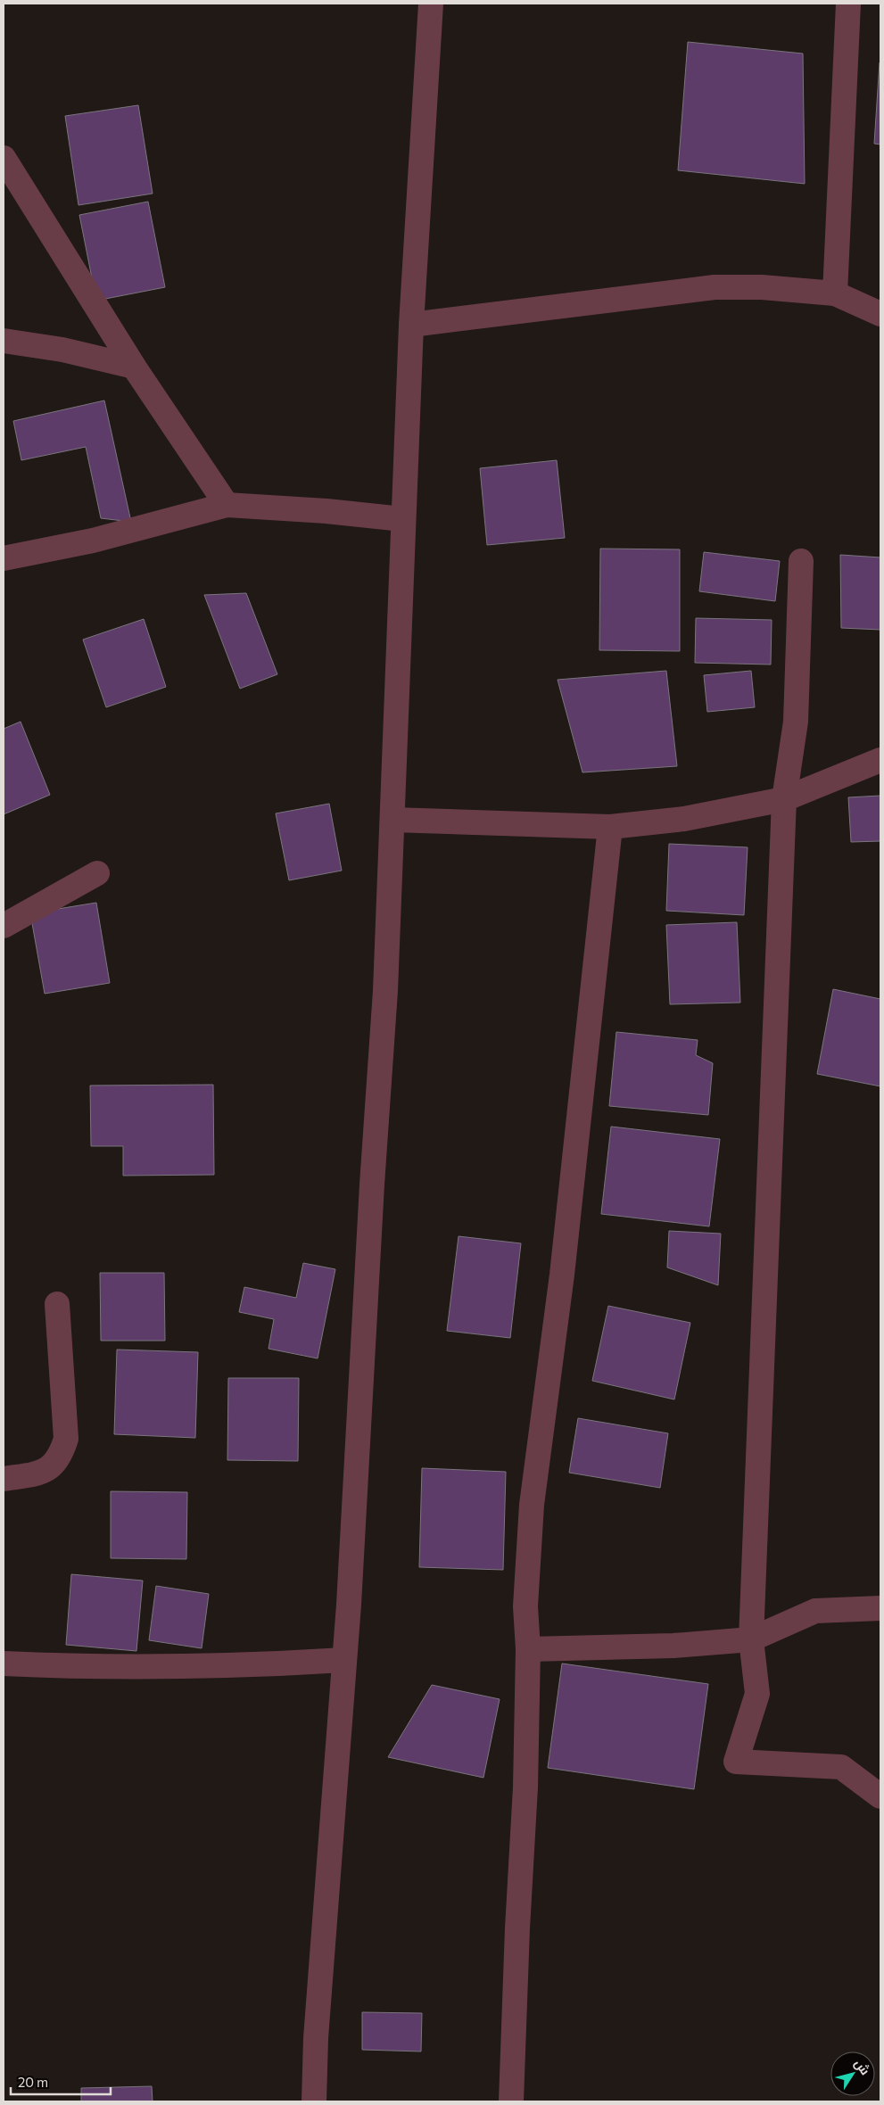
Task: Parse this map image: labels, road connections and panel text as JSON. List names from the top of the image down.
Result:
{
  "scale_bar": "20 m",
  "north": "top right"
}
